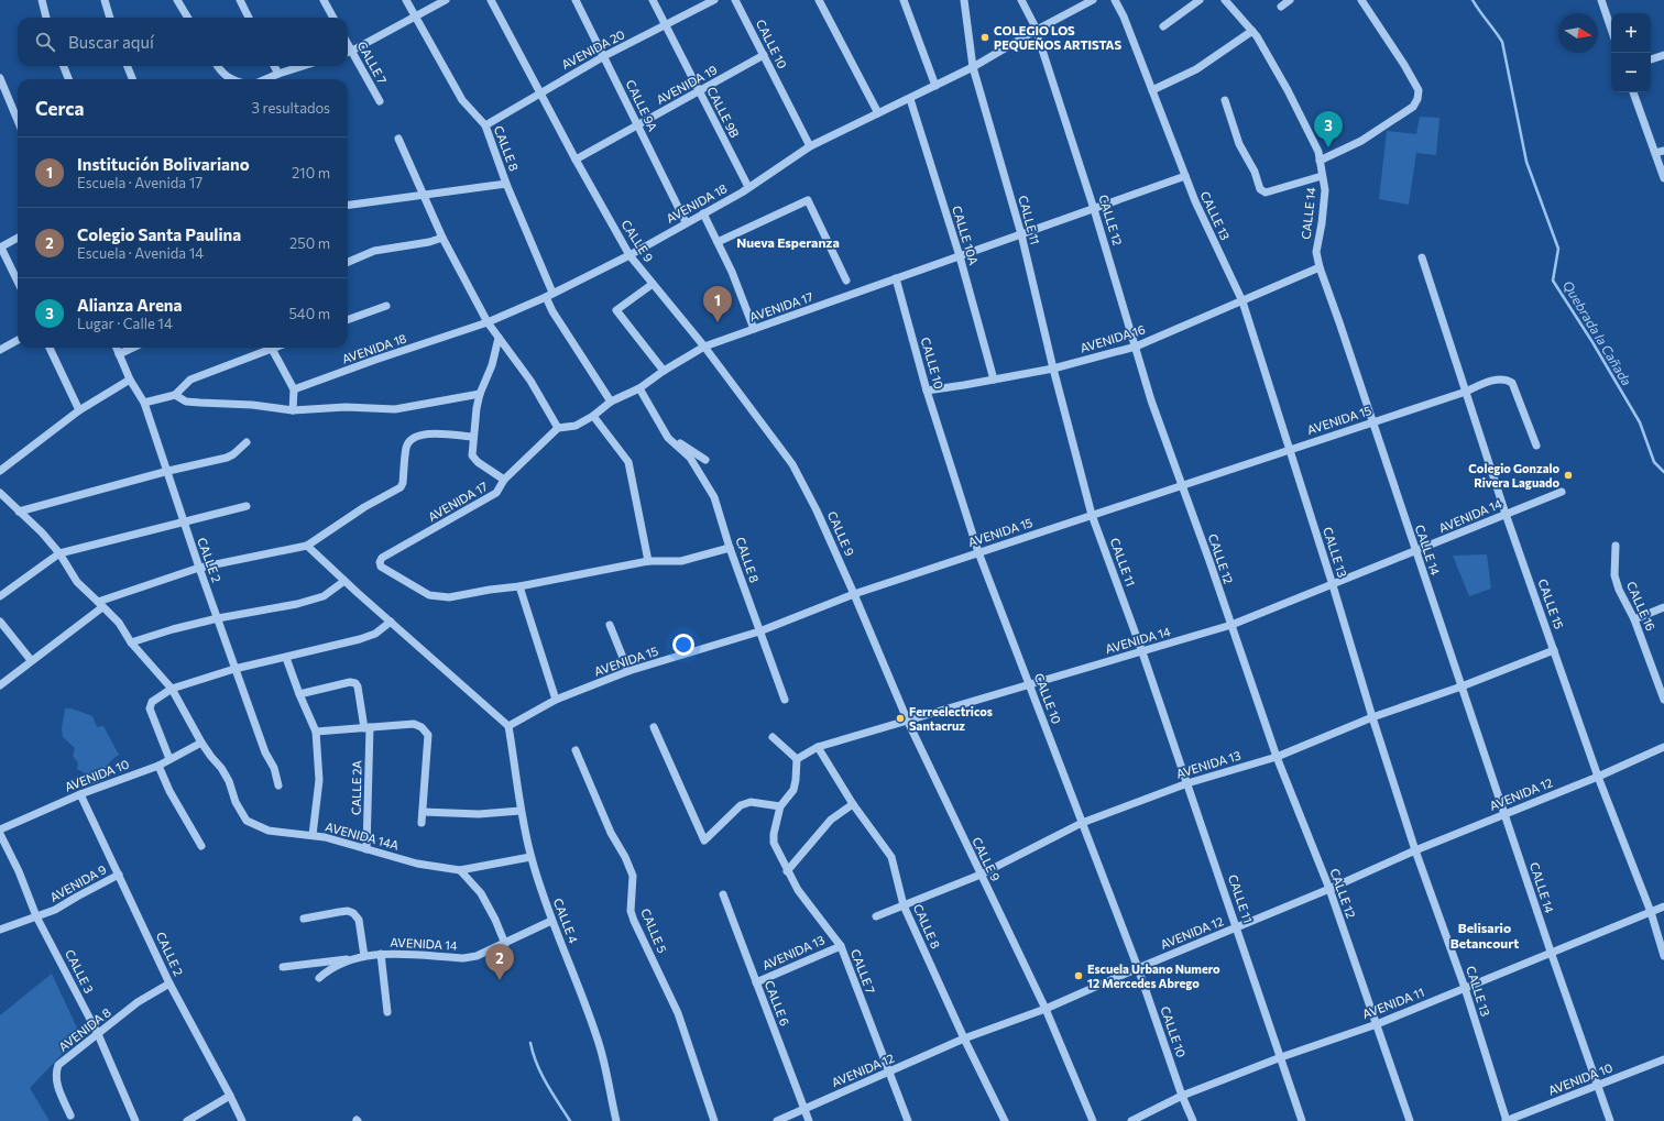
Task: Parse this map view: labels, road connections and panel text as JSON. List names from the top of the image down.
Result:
{
  "streets": {
    "street": [
      "CALLE 10",
      "AVENIDA 20",
      "CALLE 7",
      "AVENIDA 19",
      "CALLE 9A",
      "CALLE 9B",
      "CALLE 8",
      "AVENIDA 18",
      "CALLE 14",
      "CALLE 13",
      "CALLE 11",
      "CALLE 12",
      "CALLE 10A",
      "CALLE 9",
      "AVENIDA 17",
      "AVENIDA 16",
      "AVENIDA 15",
      "AVENIDA 14",
      "CALLE 2",
      "CALLE 15",
      "CALLE 16",
      "AVENIDA 13",
      "AVENIDA 10",
      "CALLE 2A",
      "AVENIDA 12",
      "AVENIDA 14A",
      "AVENIDA 9",
      "CALLE 4",
      "CALLE 5",
      "CALLE 3",
      "CALLE 6",
      "AVENIDA 11",
      "AVENIDA 8"
    ]
  },
  "crossings": [
    ["CALLE 10", "AVENIDA 19"],
    ["CALLE 10", "AVENIDA 18"],
    ["CALLE 10", "AVENIDA 17"],
    ["CALLE 10", "AVENIDA 16"],
    ["CALLE 10", "AVENIDA 15"],
    ["CALLE 10", "AVENIDA 14"],
    ["CALLE 10", "AVENIDA 13"],
    ["CALLE 10", "AVENIDA 12"],
    ["CALLE 10", "AVENIDA 11"],
    ["AVENIDA 20", "CALLE 9A"],
    ["AVENIDA 20", "CALLE 9B"],
    ["AVENIDA 20", "CALLE 8"],
    ["AVENIDA 20", "CALLE 9"],
    ["CALLE 7", "AVENIDA 13"],
    ["CALLE 7", "AVENIDA 12"],
    ["AVENIDA 19", "CALLE 9A"],
    ["AVENIDA 19", "CALLE 9B"],
    ["AVENIDA 19", "CALLE 9"],
    ["CALLE 9A", "AVENIDA 18"],
    ["CALLE 9B", "AVENIDA 18"],
    ["CALLE 8", "AVENIDA 18"],
    ["CALLE 8", "AVENIDA 17"],
    ["CALLE 8", "AVENIDA 15"],
    ["CALLE 8", "AVENIDA 14"],
    ["CALLE 8", "AVENIDA 13"],
    ["CALLE 8", "AVENIDA 12"],
    ["AVENIDA 18", "CALLE 11"],
    ["AVENIDA 18", "CALLE 12"],
    ["AVENIDA 18", "CALLE 10A"],
    ["AVENIDA 18", "CALLE 9"],
    ["CALLE 14", "AVENIDA 16"],
    ["CALLE 14", "AVENIDA 15"],
    ["CALLE 14", "AVENIDA 14"],
    ["CALLE 14", "AVENIDA 13"],
    ["CALLE 14", "AVENIDA 10"],
    ["CALLE 14", "AVENIDA 12"],
    ["CALLE 14", "AVENIDA 11"],
    ["CALLE 13", "AVENIDA 17"],
    ["CALLE 13", "AVENIDA 16"],
    ["CALLE 13", "AVENIDA 15"],
    ["CALLE 13", "AVENIDA 14"],
    ["CALLE 13", "AVENIDA 13"],
    ["CALLE 13", "AVENIDA 10"],
    ["CALLE 13", "AVENIDA 12"],
    ["CALLE 13", "AVENIDA 11"],
    ["CALLE 11", "AVENIDA 17"],
    ["CALLE 11", "AVENIDA 16"],
    ["CALLE 11", "AVENIDA 15"],
    ["CALLE 11", "AVENIDA 14"],
    ["CALLE 11", "AVENIDA 13"],
    ["CALLE 11", "AVENIDA 12"],
    ["CALLE 11", "AVENIDA 11"],
    ["CALLE 12", "AVENIDA 17"],
    ["CALLE 12", "AVENIDA 16"],
    ["CALLE 12", "AVENIDA 15"],
    ["CALLE 12", "AVENIDA 14"],
    ["CALLE 12", "AVENIDA 13"],
    ["CALLE 12", "AVENIDA 12"],
    ["CALLE 12", "AVENIDA 11"],
    ["CALLE 10A", "AVENIDA 17"],
    ["CALLE 10A", "AVENIDA 16"],
    ["CALLE 9", "AVENIDA 17"],
    ["CALLE 9", "AVENIDA 15"],
    ["CALLE 9", "AVENIDA 14"],
    ["CALLE 9", "AVENIDA 13"],
    ["CALLE 9", "AVENIDA 12"],
    ["AVENIDA 15", "CALLE 15"],
    ["AVENIDA 15", "CALLE 4"],
    ["AVENIDA 14", "CALLE 15"],
    ["AVENIDA 14", "CALLE 4"],
    ["CALLE 2", "AVENIDA 10"],
    ["CALLE 2", "AVENIDA 9"],
    ["CALLE 2", "AVENIDA 8"],
    ["CALLE 15", "AVENIDA 13"],
    ["CALLE 15", "AVENIDA 12"],
    ["CALLE 15", "AVENIDA 11"],
    ["AVENIDA 13", "CALLE 6"],
    ["AVENIDA 10", "AVENIDA 14A"],
    ["CALLE 2A", "AVENIDA 14A"],
    ["AVENIDA 12", "CALLE 6"],
    ["AVENIDA 9", "CALLE 3"],
    ["CALLE 3", "AVENIDA 8"]
  ],
  "districts": ["Nueva Esperanza", "Belisario Betancourt"],
  "water": ["Quebrada la Cañada"],
  "places": [
    "COLEGIO LOS PEQUEÑOS ARTISTAS",
    "Colegio Gonzalo Rivera Laguado",
    "Ferreelectricos Santacruz",
    "Escuela Urbano Numero 12 Mercedes Abrego"
  ],
  "north": "right",
  "page": {
    "map_buttons": ["+", "−"],
    "search": "Buscar aquí",
    "heading": ["Cerca", "3 resultados"],
    "pins": ["3", "1", "2"],
    "list": [
      {
        "mark": "1",
        "name": "Institución Bolivariano",
        "note": "Escuela · Avenida 17",
        "value": "210 m"
      },
      {
        "mark": "2",
        "name": "Colegio Santa Paulina",
        "note": "Escuela · Avenida 14",
        "value": "250 m"
      },
      {
        "mark": "3",
        "name": "Alianza Arena",
        "note": "Lugar · Calle 14",
        "value": "540 m"
      }
    ]
  }
}
